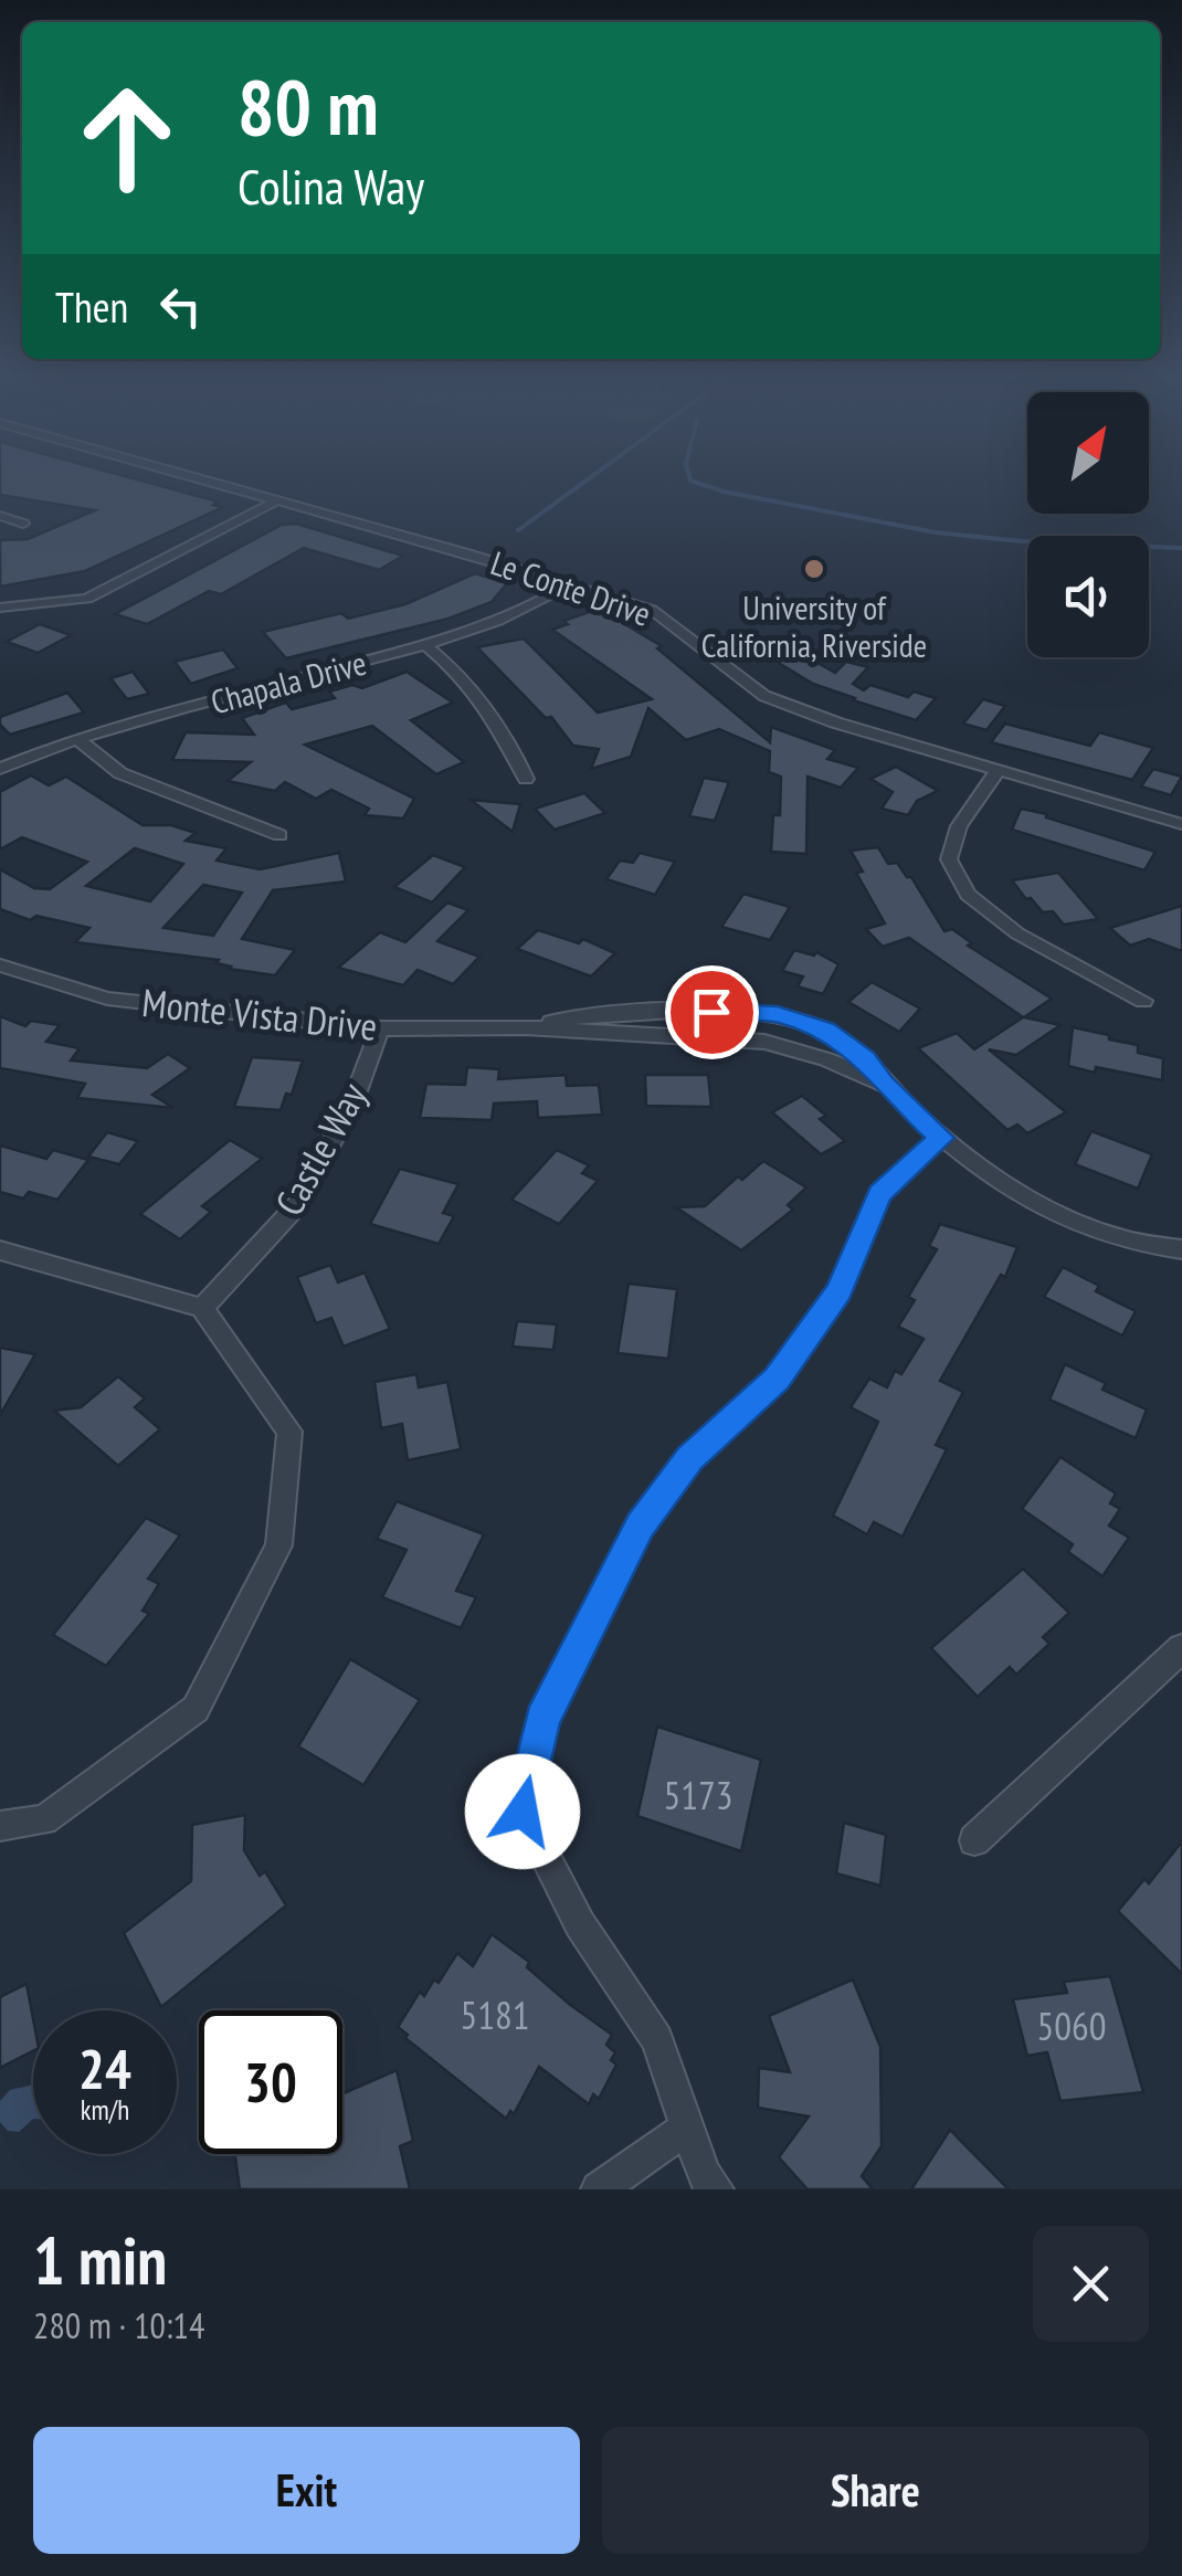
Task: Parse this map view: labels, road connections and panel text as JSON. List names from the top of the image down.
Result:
{
  "streets": {
    "street": [
      "Le Conte Drive",
      "Chapala Drive",
      "Monte Vista Drive",
      "Castle Way"
    ]
  },
  "crossings": [
    ["Le Conte Drive", "Chapala Drive"],
    ["Monte Vista Drive", "Castle Way"]
  ],
  "places": ["University of California, Riverside"],
  "house_numbers": ["5173", "5181", "5060"],
  "north": "top right",
  "page": {
    "turn": ["80 m", "Colina Way"],
    "then": "Then",
    "speed": "24 km/h",
    "limit": "30",
    "heading": ["1 min", "280 m · 10:14"],
    "buttons": ["Exit", "Share"]
  }
}
